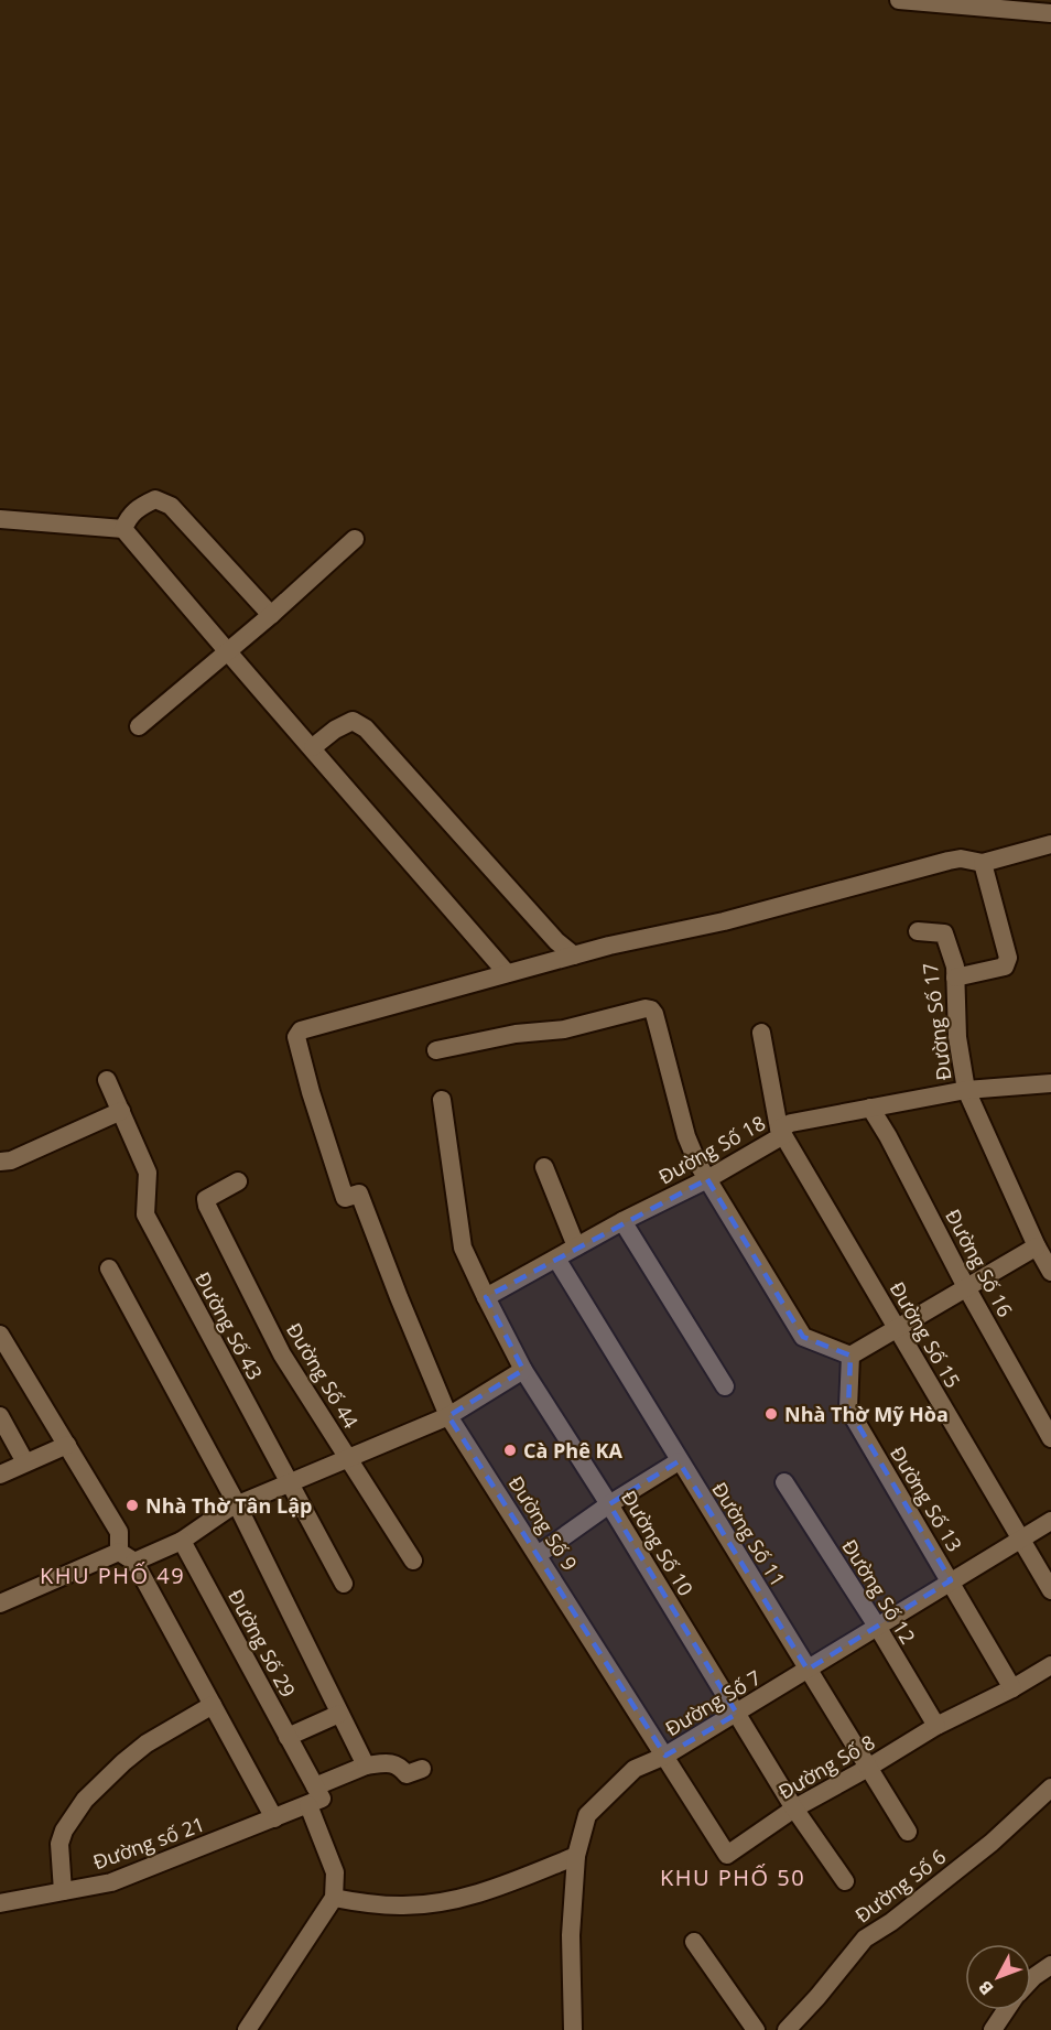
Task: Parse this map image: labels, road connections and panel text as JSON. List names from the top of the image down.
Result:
{
  "streets": {
    "street": [
      "Đường Số 17",
      "Đường Số 18",
      "Đường Số 16",
      "Đường Số 43",
      "Đường Số 15",
      "Đường Số 44",
      "Đường Số 13",
      "Đường Số 9",
      "Đường Số 11",
      "Đường Số 10",
      "Đường Số 12",
      "Đường Số 29",
      "Đường Số 7",
      "Đường Số 8",
      "Đường số 21",
      "Đường Số 6"
    ]
  },
  "crossings": [
    ["Đường Số 17", "Đường Số 18"],
    ["Đường Số 18", "Đường Số 16"],
    ["Đường Số 18", "Đường Số 15"],
    ["Đường Số 18", "Đường Số 11"],
    ["Đường Số 18", "Đường Số 10"],
    ["Đường Số 15", "Đường Số 7"],
    ["Đường Số 13", "Đường Số 7"],
    ["Đường Số 13", "Đường Số 8"],
    ["Đường Số 9", "Đường Số 7"],
    ["Đường Số 9", "Đường Số 8"],
    ["Đường Số 11", "Đường Số 7"],
    ["Đường Số 11", "Đường Số 8"],
    ["Đường Số 10", "Đường Số 7"],
    ["Đường Số 10", "Đường Số 8"],
    ["Đường Số 12", "Đường Số 7"],
    ["Đường Số 12", "Đường Số 8"],
    ["Đường Số 7", "Đường Số 8"]
  ],
  "districts": ["KHU PHỐ 49", "KHU PHỐ 50"],
  "places": ["Nhà Thờ Mỹ Hòa", "Cà Phê KA", "Nhà Thờ Tân Lập"],
  "north": "bottom left"
}
